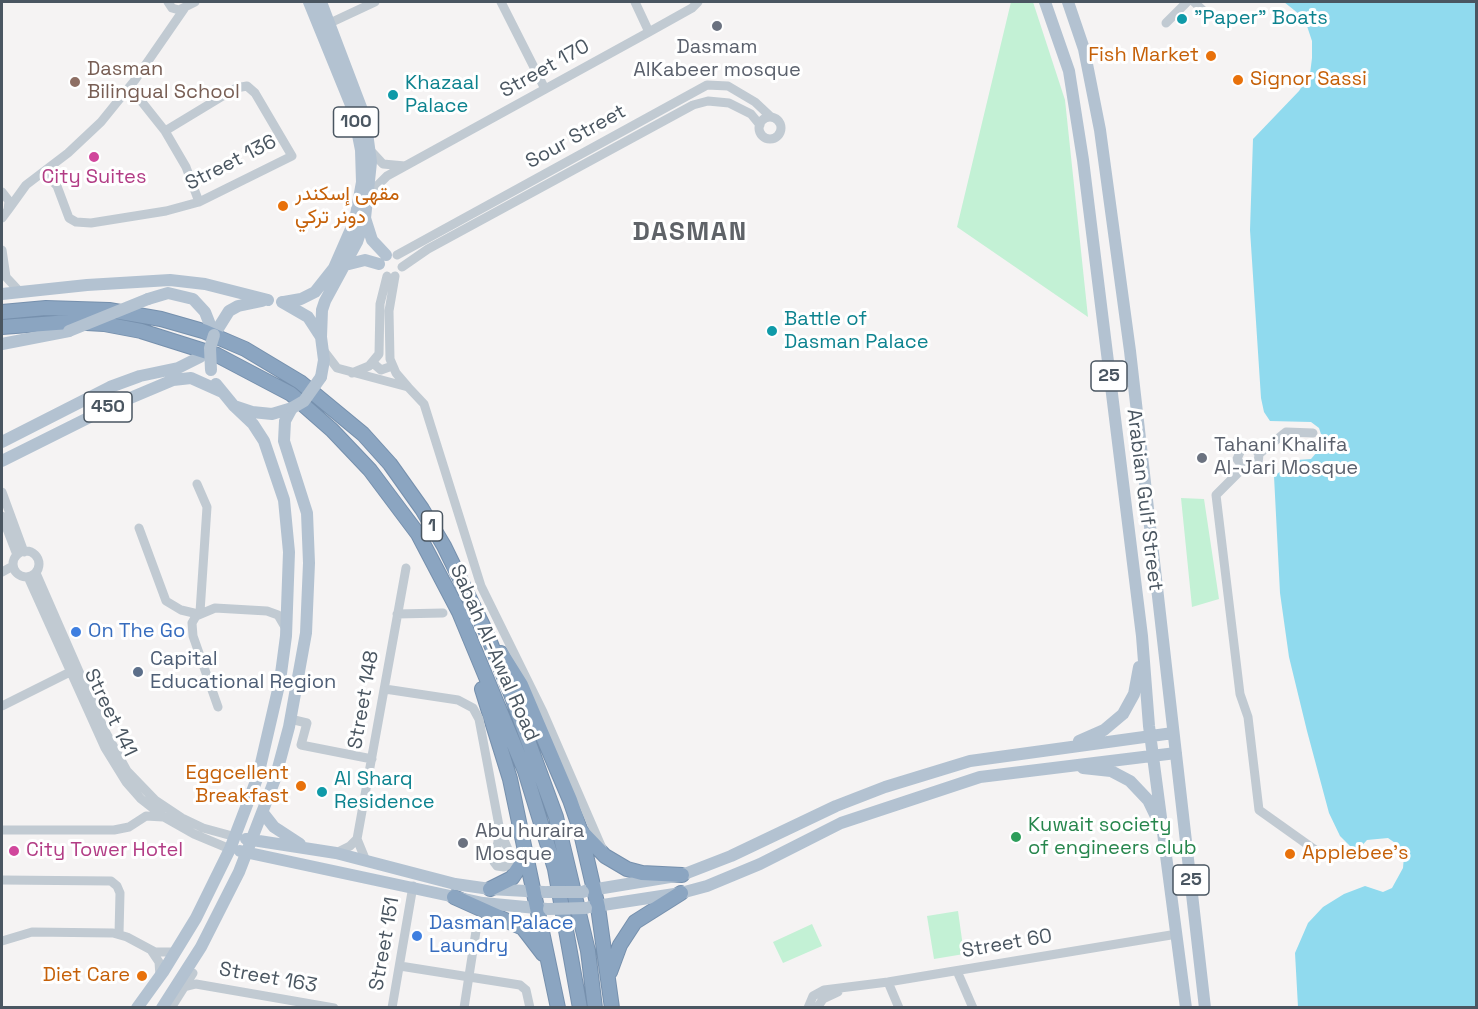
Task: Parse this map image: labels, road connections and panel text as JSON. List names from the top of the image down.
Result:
{
  "streets": {
    "highway": ["1", "Sabah Al-Awal Road"],
    "main road": [
      "100",
      "25",
      "450",
      "Arabian Gulf Street"
    ],
    "street": [
      "Street 170",
      "Sour Street",
      "Street 136",
      "Street 148",
      "Street 141",
      "Street 151",
      "Street 60",
      "Street 163"
    ]
  },
  "crossings": [
    ["Street 170", "100"],
    ["100", "450"],
    ["Arabian Gulf Street", "Street 60"]
  ],
  "districts": ["DASMAN"],
  "places": [
    "\"Paper\" Boats",
    "Dasmam AlKabeer mosque",
    "Fish Market",
    "Signor Sassi",
    "Dasman Bilingual School",
    "Khazaal Palace",
    "City Suites",
    "مقهى إسكندر دونر تركي",
    "Battle of Dasman Palace",
    "Tahani Khalifa Al-Jari Mosque",
    "On The Go",
    "Capital Educational Region",
    "Eggcellent Breakfast",
    "Al Sharq Residence",
    "Kuwait society of engineers club",
    "Abu huraira Mosque",
    "City Tower Hotel",
    "Applebee's",
    "Dasman Palace Laundry",
    "Diet Care"
  ]
}
